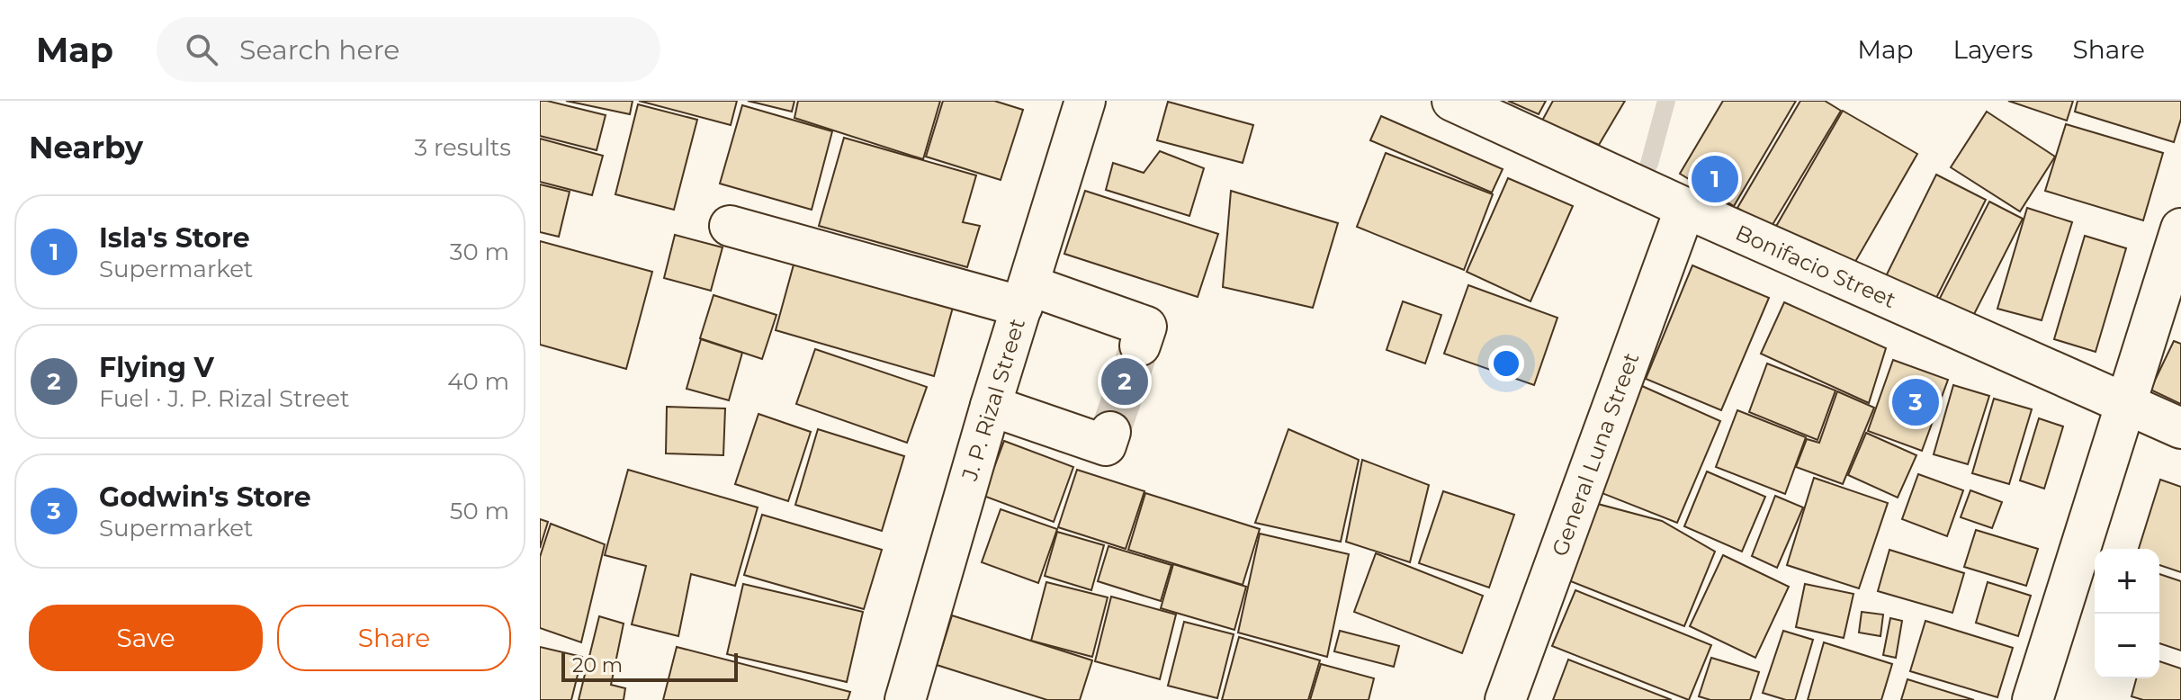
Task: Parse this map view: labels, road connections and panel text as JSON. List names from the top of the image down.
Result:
{
  "streets": {
    "street": ["Bonifacio Street", "J. P. Rizal Street", "General Luna Street"]
  },
  "crossings": [
    ["Bonifacio Street", "General Luna Street"]
  ],
  "scale_bar": "20 m",
  "page": {
    "header": "Map",
    "search": "Search here",
    "nav": ["Map", "Layers", "Share"],
    "heading": ["Nearby", "3 results"],
    "pins": ["1", "2", "3"],
    "list": [
      {
        "mark": "1",
        "name": "Isla's Store",
        "note": "Supermarket",
        "value": "30 m"
      },
      {
        "mark": "2",
        "name": "Flying V",
        "note": "Fuel · J. P. Rizal Street",
        "value": "40 m"
      },
      {
        "mark": "3",
        "name": "Godwin's Store",
        "note": "Supermarket",
        "value": "50 m"
      }
    ],
    "map_buttons": ["+", "−"],
    "buttons": ["Save", "Share"],
    "scale": "20 m"
  }
}
